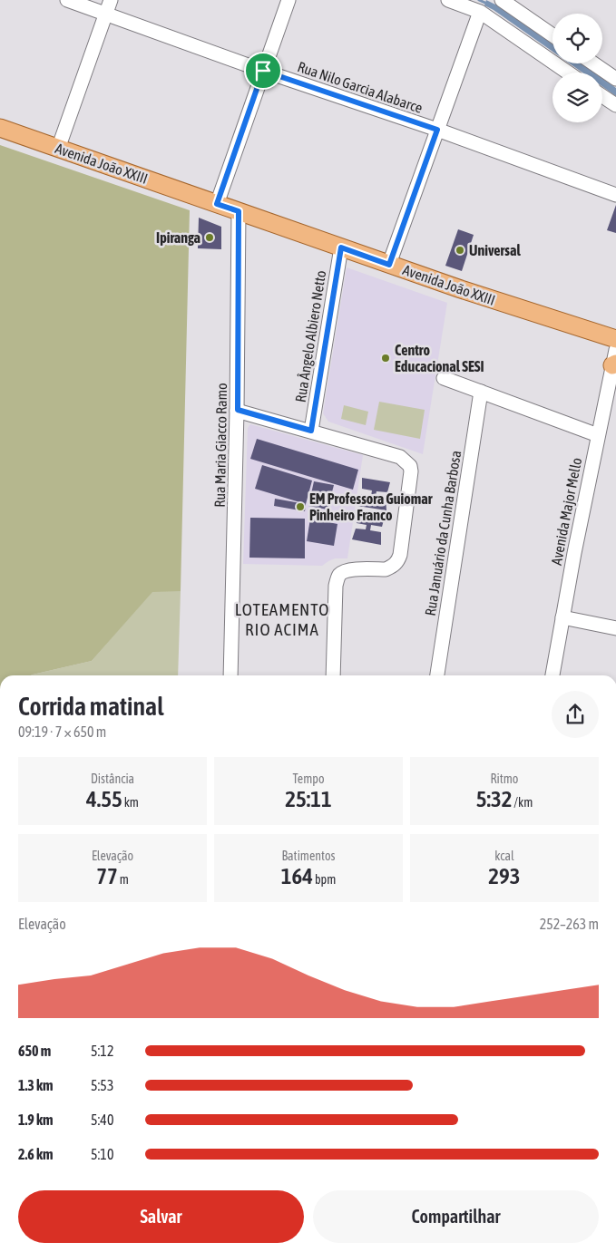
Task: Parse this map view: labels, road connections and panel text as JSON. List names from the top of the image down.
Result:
{
  "streets": {
    "main road": ["Avenida João XXIII"],
    "street": [
      "Rua Nilo Garcia Alabarce",
      "Rua Ângelo Albiero Netto",
      "Rua Maria Giacco Ramo",
      "Avenida Major Mello",
      "Rua Januário da Cunha Barbosa"
    ]
  },
  "crossings": [
    ["Avenida João XXIII", "Rua Ângelo Albiero Netto"],
    ["Avenida João XXIII", "Rua Maria Giacco Ramo"]
  ],
  "districts": ["LOTEAMENTO RIO ACIMA"],
  "places": [
    "Ipiranga",
    "Universal",
    "Centro Educacional SESI",
    "EM Professora Guiomar Pinheiro Franco"
  ],
  "page": {
    "heading": ["Corrida matinal", "09:19 · 7 × 650 m"],
    "stats": [
      ["Distância", "4.55 km"],
      ["Tempo", "25:11"],
      ["Ritmo", "5:32 /km"],
      ["Elevação", "77 m"],
      ["Batimentos", "164 bpm"],
      ["kcal", "293"]
    ],
    "chart": ["Elevação", "252–263 m"],
    "list": [
      {
        "name": "650 m",
        "note": "5:12"
      },
      {
        "name": "1.3 km",
        "note": "5:53"
      },
      {
        "name": "1.9 km",
        "note": "5:40"
      },
      {
        "name": "2.6 km",
        "note": "5:10"
      }
    ],
    "buttons": ["Salvar", "Compartilhar"]
  }
}
